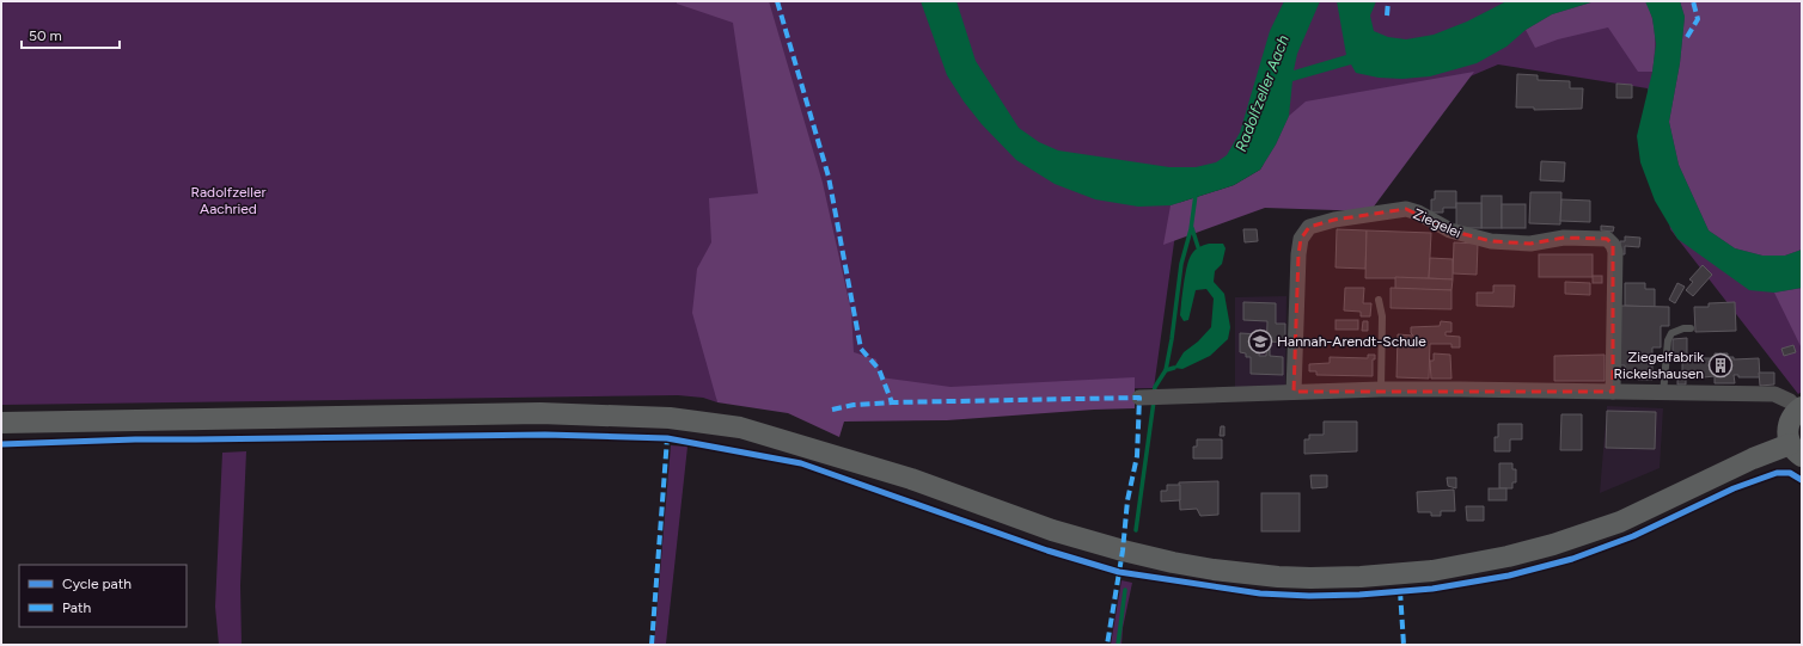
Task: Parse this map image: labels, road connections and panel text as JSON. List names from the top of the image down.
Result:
{
  "streets": {
    "street": ["Ziegelei"]
  },
  "water": ["Radolfzeller Aach"],
  "parks": ["Radolfzeller Aachried"],
  "places": {
    "school or university": ["Hannah-Arendt-Schule"],
    "building": ["Ziegelfabrik Rickelshausen"]
  },
  "legend": ["Cycle path", "Path"],
  "scale_bar": "50 m"
}
